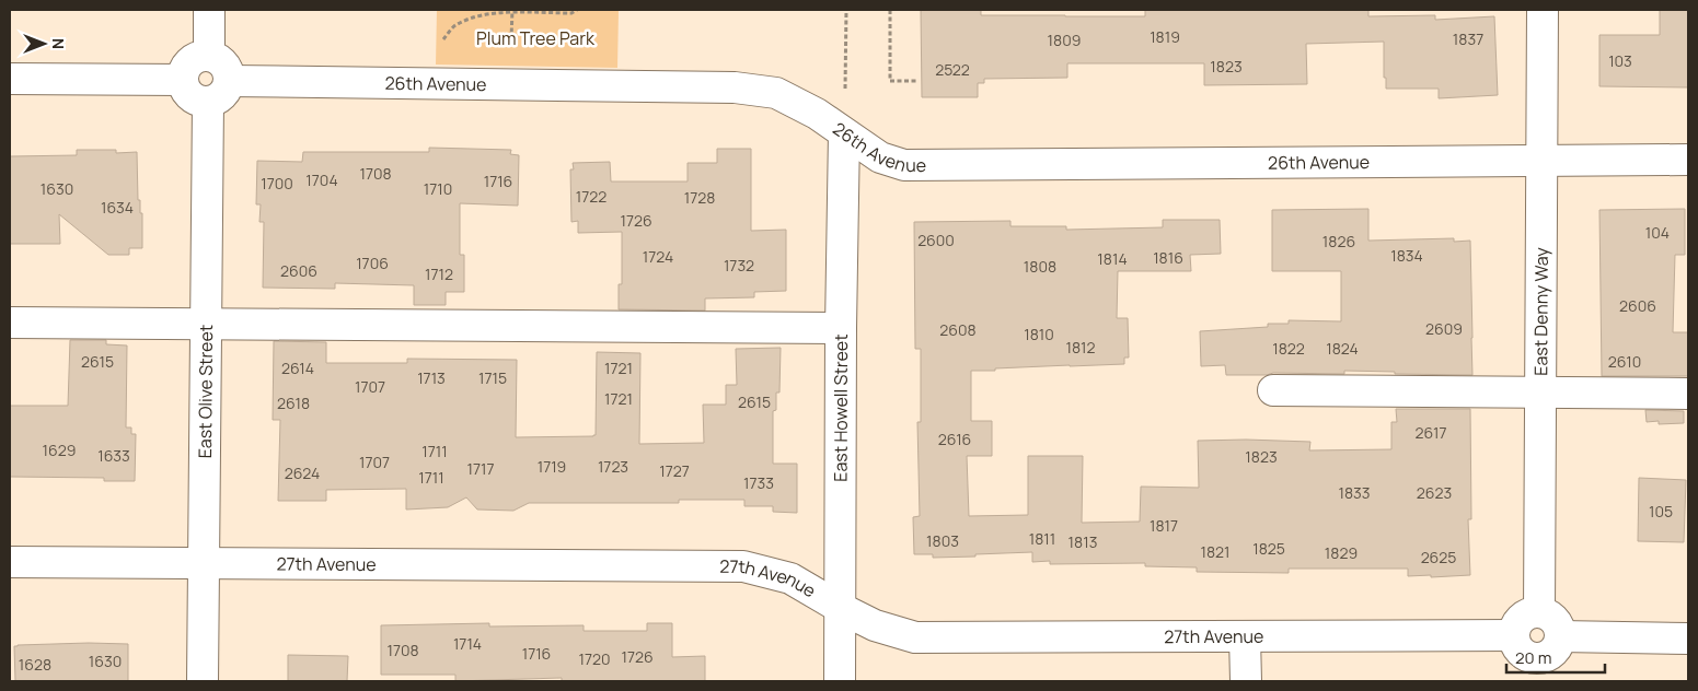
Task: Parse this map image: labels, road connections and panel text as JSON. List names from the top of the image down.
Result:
{
  "streets": {
    "street": [
      "26th Avenue",
      "East Denny Way",
      "East Olive Street",
      "East Howell Street",
      "27th Avenue"
    ]
  },
  "crossings": [
    ["26th Avenue", "East Denny Way"],
    ["26th Avenue", "East Olive Street"],
    ["26th Avenue", "East Howell Street"],
    ["East Denny Way", "27th Avenue"],
    ["East Olive Street", "27th Avenue"],
    ["East Howell Street", "27th Avenue"]
  ],
  "parks": ["Plum Tree Park"],
  "house_numbers": [
    "1819",
    "1837",
    "1809",
    "103",
    "1823",
    "2522",
    "1708",
    "1704",
    "1716",
    "1700",
    "1630",
    "1710",
    "1722",
    "1728",
    "1634",
    "1726",
    "104",
    "2600",
    "1826",
    "1834",
    "1724",
    "1816",
    "1814",
    "1706",
    "1732",
    "1808",
    "2606",
    "1712",
    "2606",
    "2609",
    "2608",
    "1810",
    "1812",
    "1822",
    "1824",
    "2615",
    "2610",
    "2614",
    "1721",
    "1713",
    "1715",
    "1707",
    "1721",
    "2615",
    "2618",
    "2617",
    "2616",
    "1629",
    "1711",
    "1633",
    "1823",
    "1707",
    "1719",
    "1723",
    "1717",
    "1727",
    "2624",
    "1711",
    "1733",
    "1833",
    "2623",
    "105",
    "1817",
    "1811",
    "1803",
    "1813",
    "1825",
    "1821",
    "1829",
    "2625",
    "1714",
    "1708",
    "1716",
    "1726",
    "1720",
    "1630",
    "1628"
  ],
  "scale_bar": "20 m",
  "north": "right"
}
